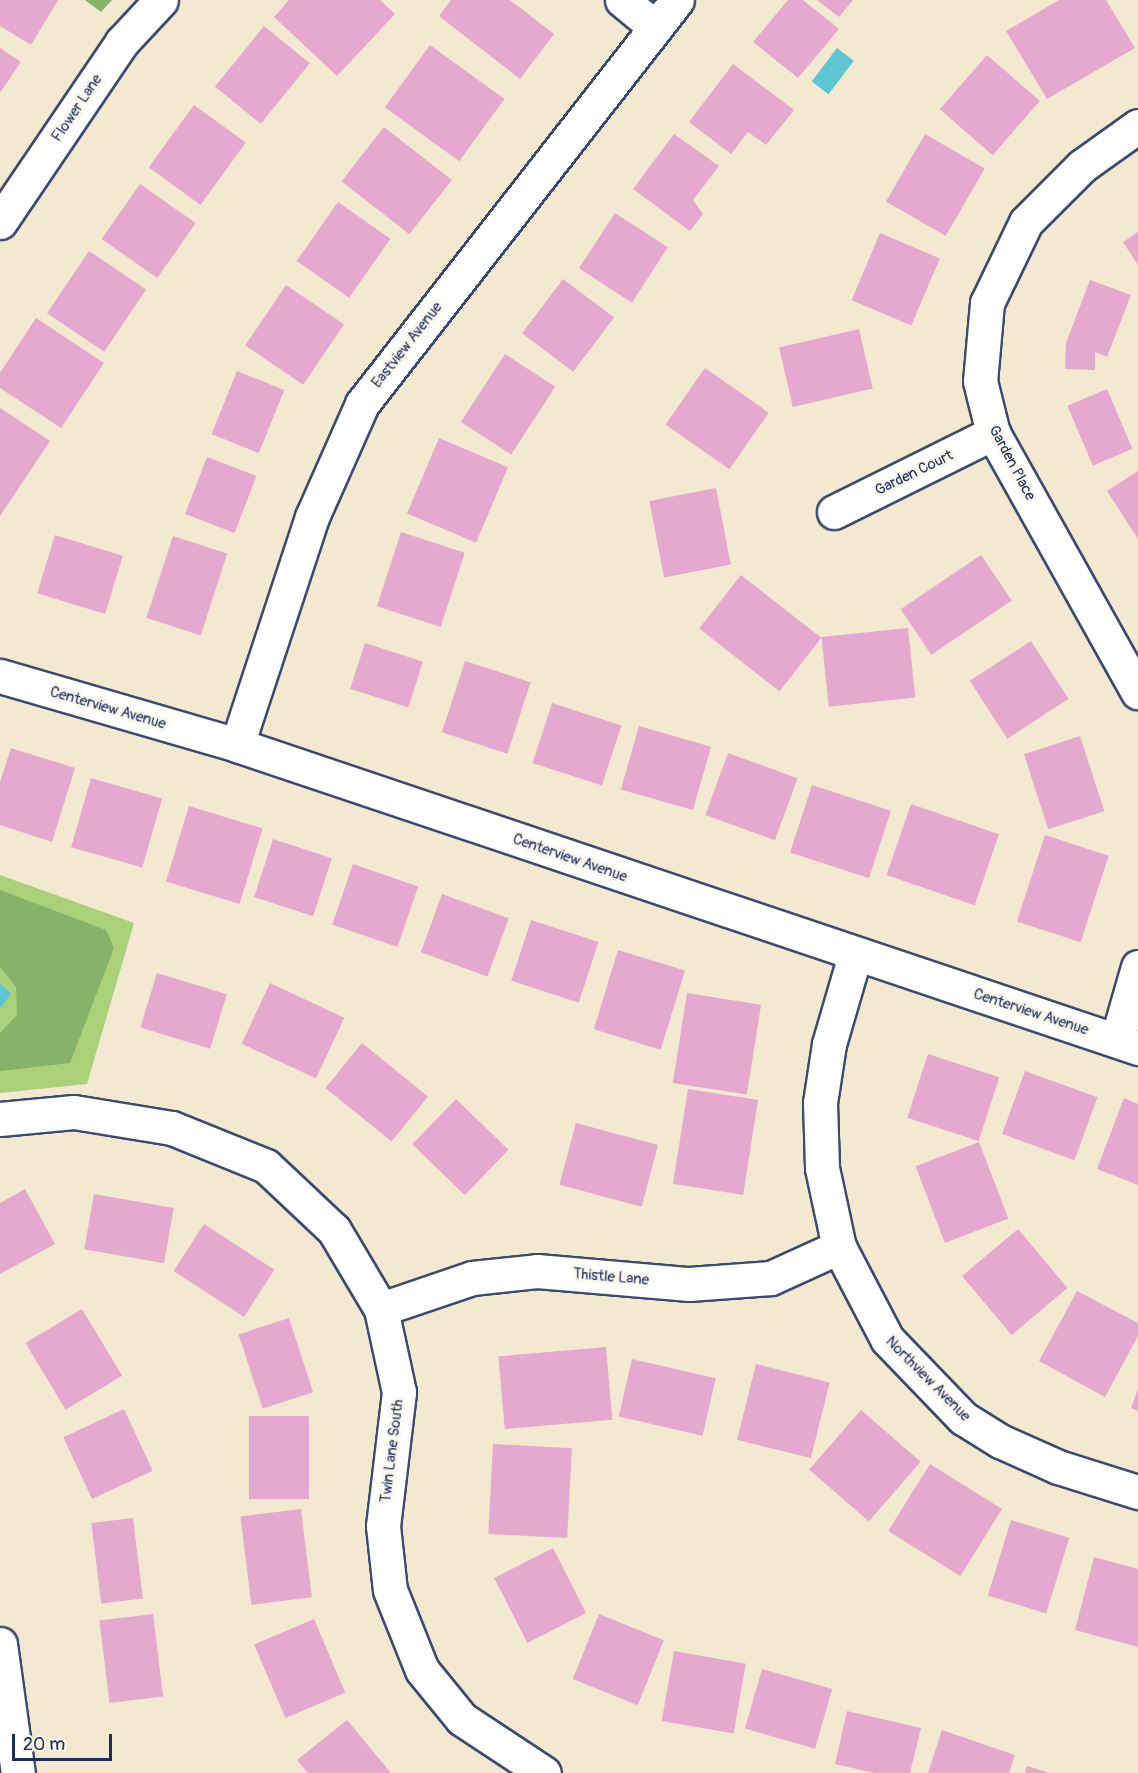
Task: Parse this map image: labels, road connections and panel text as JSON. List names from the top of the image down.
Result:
{
  "streets": {
    "street": [
      "Flower Lane",
      "Eastview Avenue",
      "Garden Place",
      "Garden Court",
      "Centerview Avenue",
      "Thistle Lane",
      "Northview Avenue",
      "Twin Lane South"
    ]
  },
  "crossings": [
    ["Eastview Avenue", "Centerview Avenue"],
    ["Garden Place", "Garden Court"],
    ["Centerview Avenue", "Northview Avenue"],
    ["Thistle Lane", "Northview Avenue"],
    ["Thistle Lane", "Twin Lane South"]
  ],
  "scale_bar": "20 m"
}
